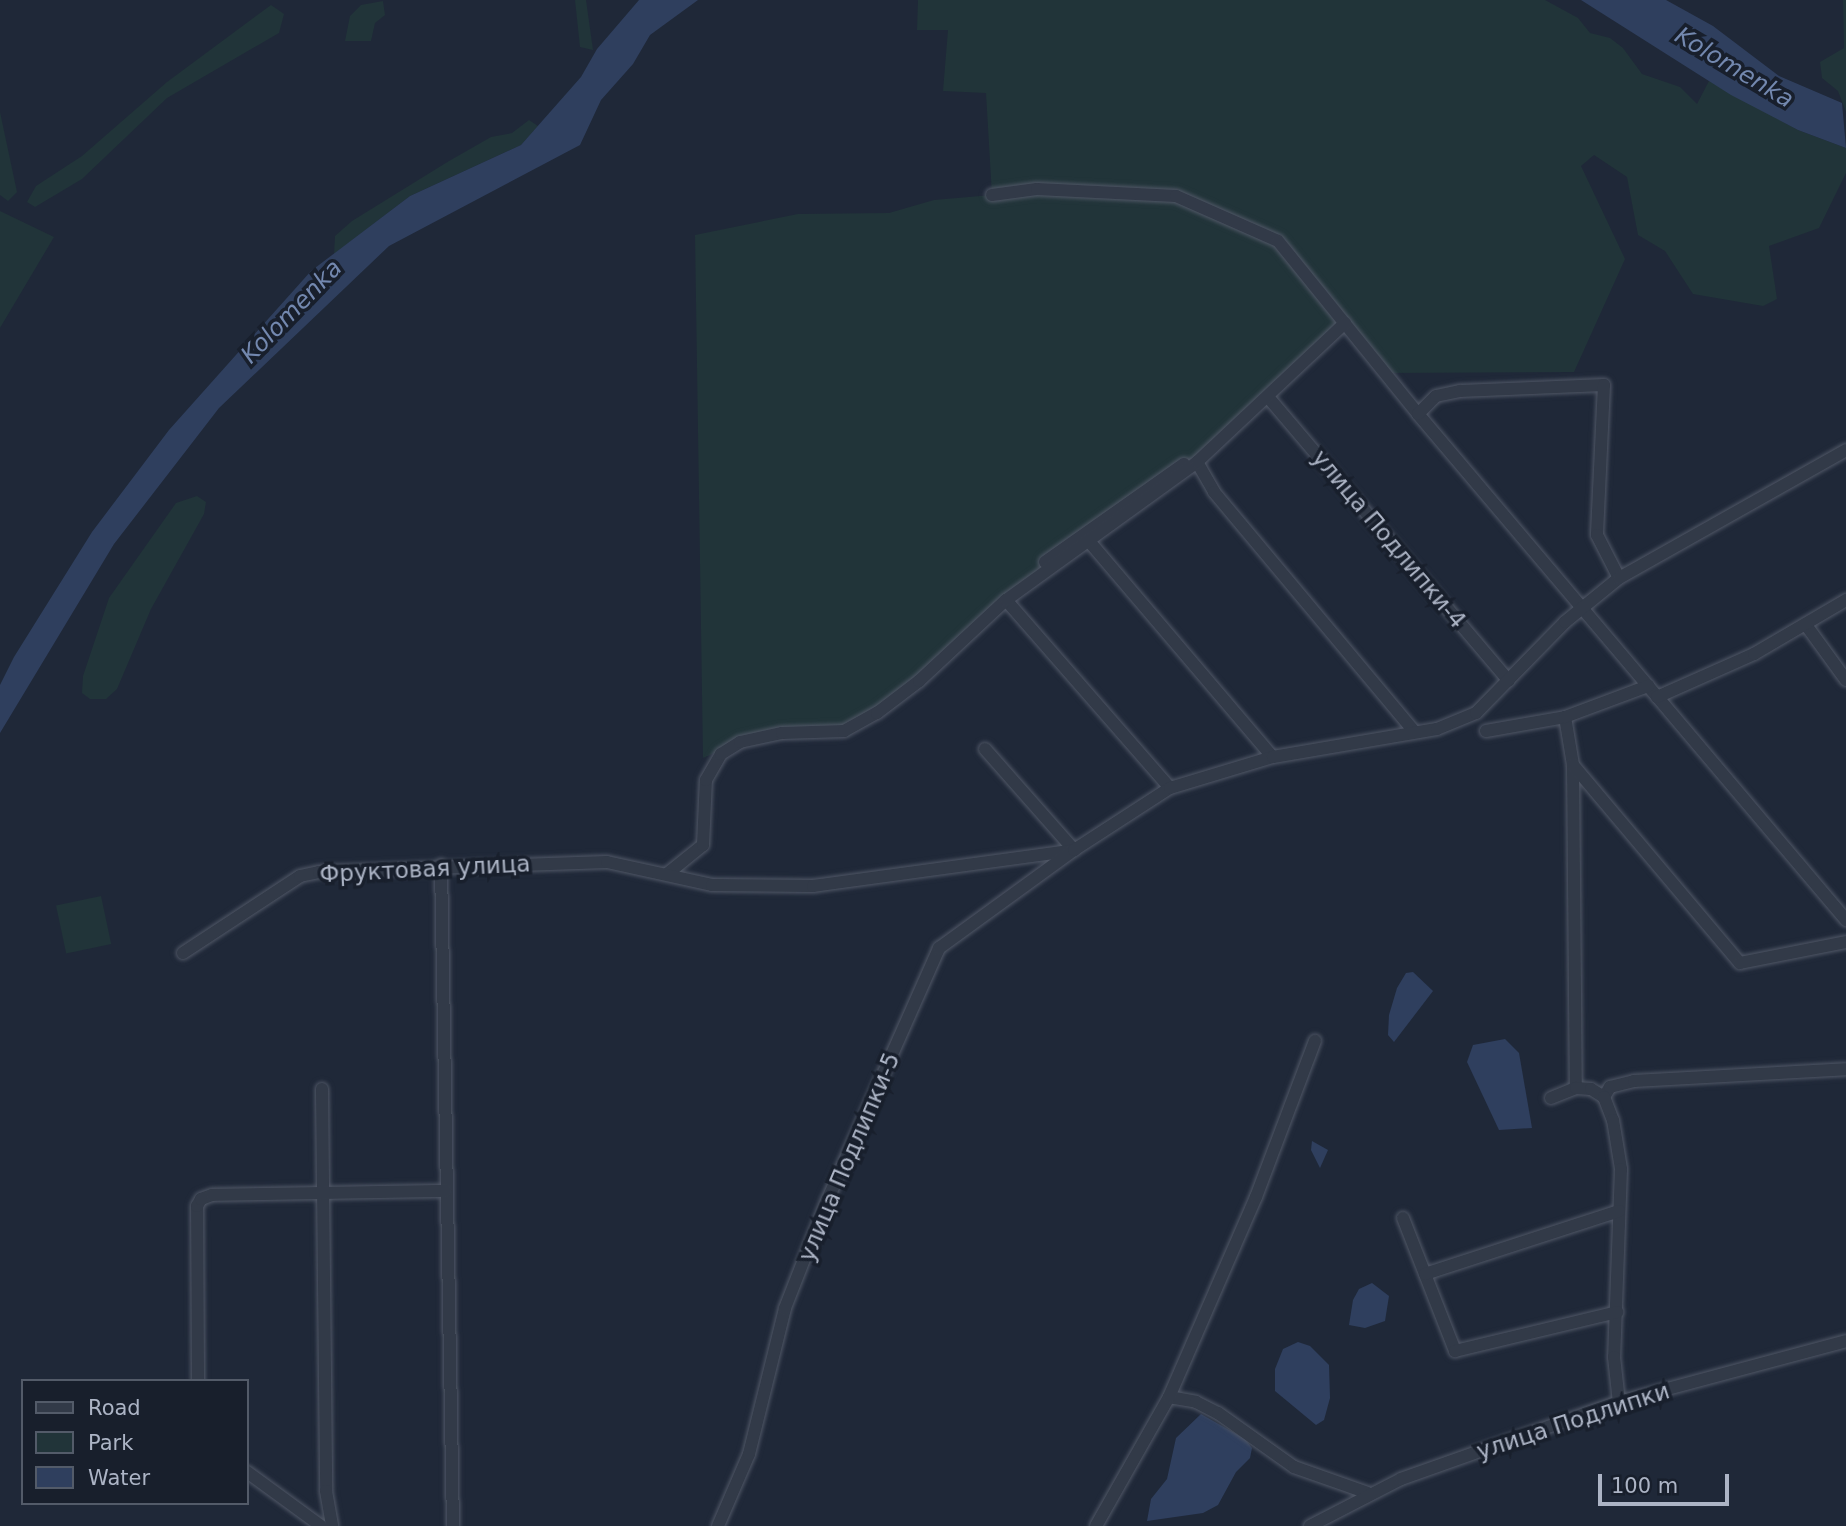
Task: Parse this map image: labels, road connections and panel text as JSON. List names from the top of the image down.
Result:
{
  "streets": {
    "street": [
      "улица Подлипки-4",
      "Фруктовая улица",
      "улица Подлипки-5",
      "улица Подлипки"
    ]
  },
  "crossings": [
    ["Фруктовая улица", "улица Подлипки-5"]
  ],
  "water": ["Kolomenka"],
  "legend": ["Road", "Park", "Water"],
  "scale_bar": "100 m"
}
